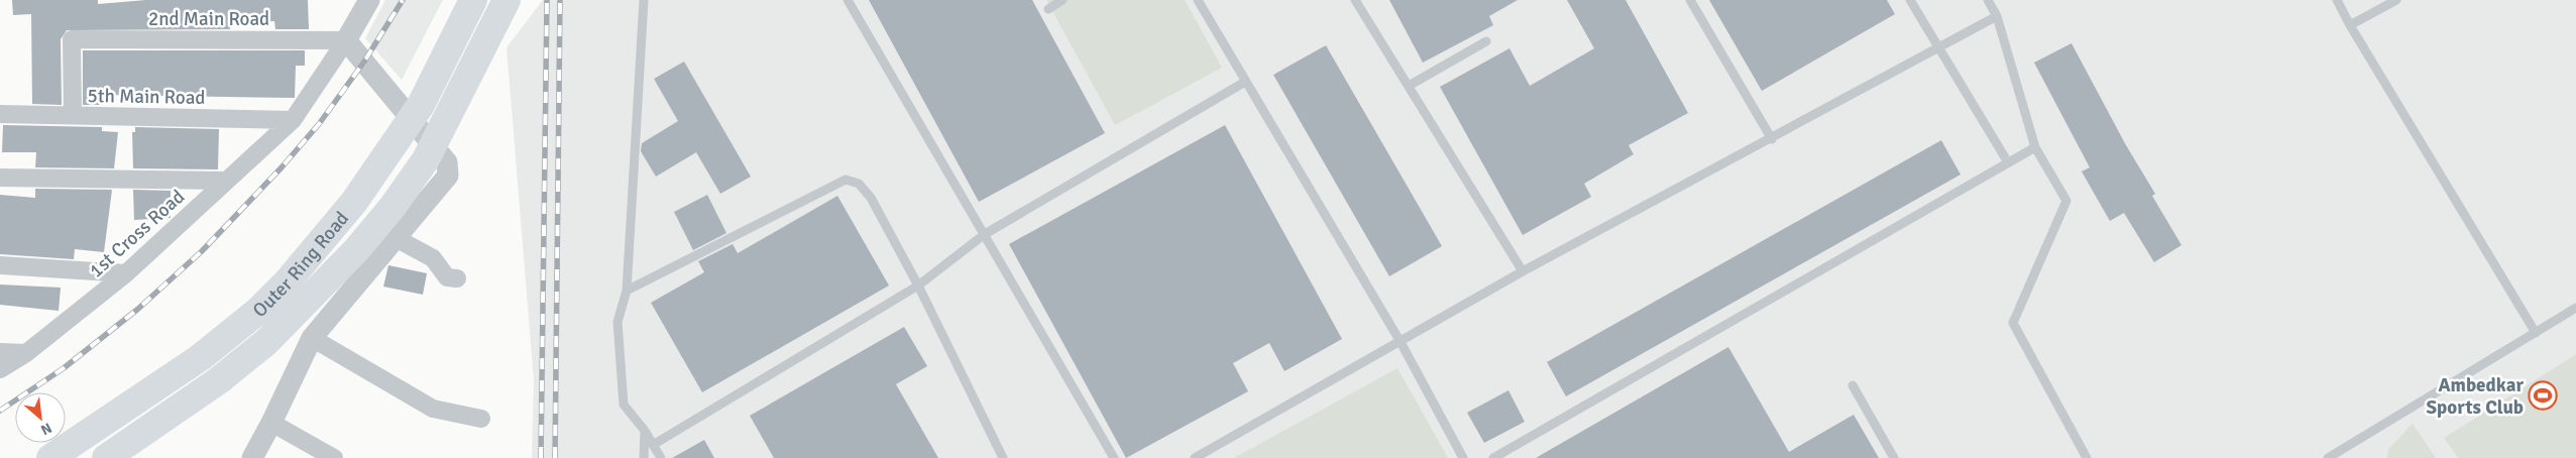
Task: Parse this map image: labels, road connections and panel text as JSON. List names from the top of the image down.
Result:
{
  "streets": {
    "highway": ["Outer Ring Road"],
    "street": ["2nd Main Road", "5th Main Road", "1st Cross Road"]
  },
  "crossings": [
    ["2nd Main Road", "5th Main Road"],
    ["2nd Main Road", "1st Cross Road"],
    ["5th Main Road", "1st Cross Road"]
  ],
  "places": {
    "sports": ["Ambedkar Sports Club"]
  },
  "north": "bottom right"
}
